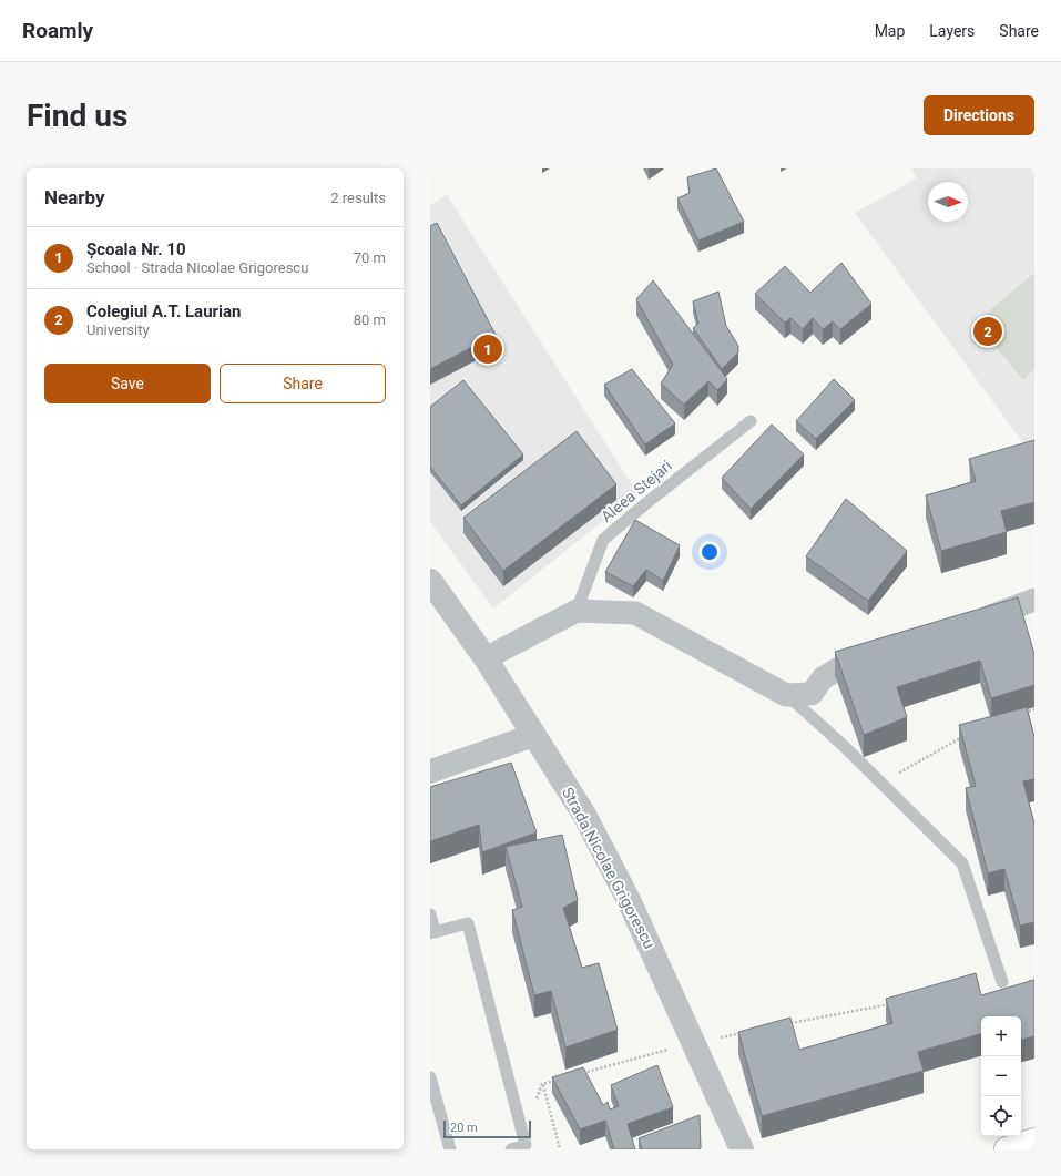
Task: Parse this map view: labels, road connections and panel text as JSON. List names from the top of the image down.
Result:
{
  "streets": {
    "street": ["Strada Nicolae Grigorescu"],
    "lane": ["Aleea Stejari"]
  },
  "scale_bar": "20 m",
  "north": "right",
  "page": {
    "header": "Roamly",
    "nav": ["Map", "Layers", "Share"],
    "buttons": [
      "Directions",
      ["Save", "Share"]
    ],
    "title": "Find us",
    "heading": ["Nearby", "2 results"],
    "list": [
      {
        "mark": "1",
        "name": "Școala Nr. 10",
        "note": "School · Strada Nicolae Grigorescu",
        "value": "70 m"
      },
      {
        "mark": "2",
        "name": "Colegiul A.T. Laurian",
        "note": "University",
        "value": "80 m"
      }
    ],
    "pins": ["2", "1"],
    "map_buttons": ["+", "−"],
    "scale": "20 m"
  }
}
